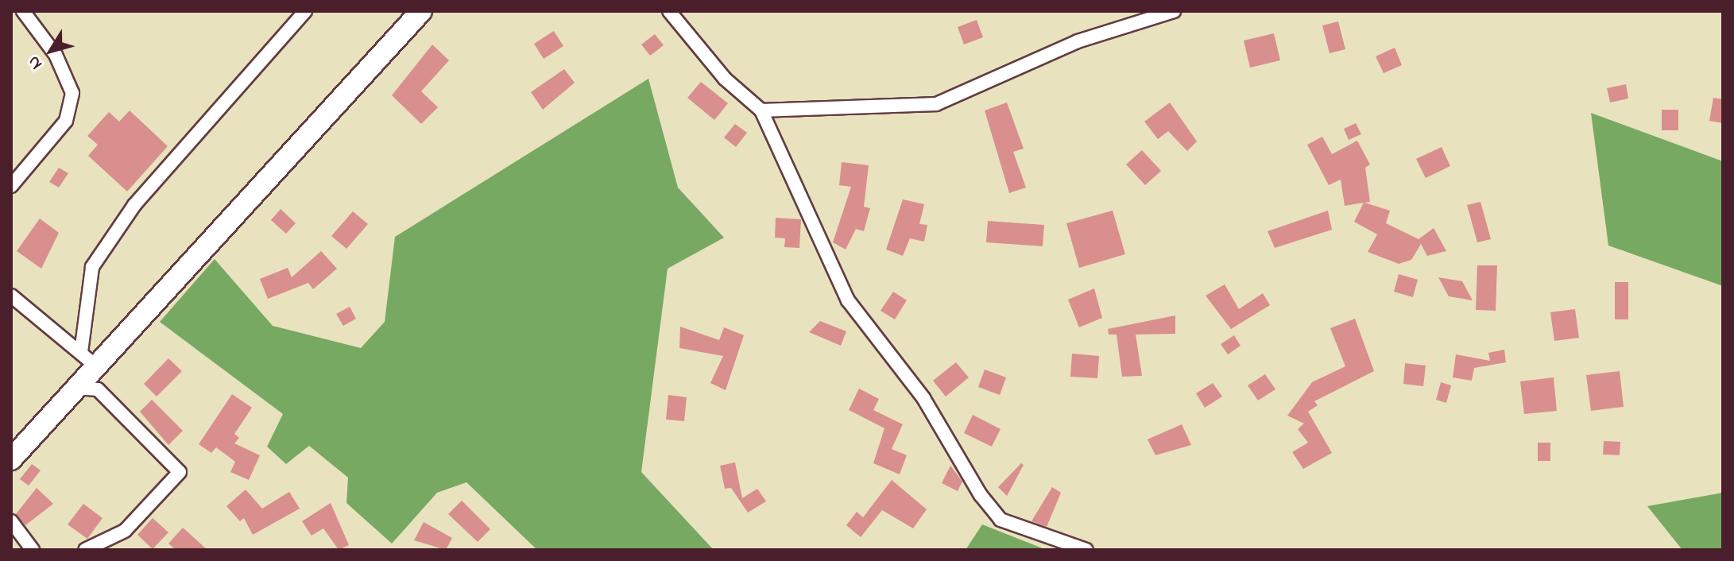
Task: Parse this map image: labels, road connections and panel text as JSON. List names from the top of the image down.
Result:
{
  "north": "bottom left"
}
